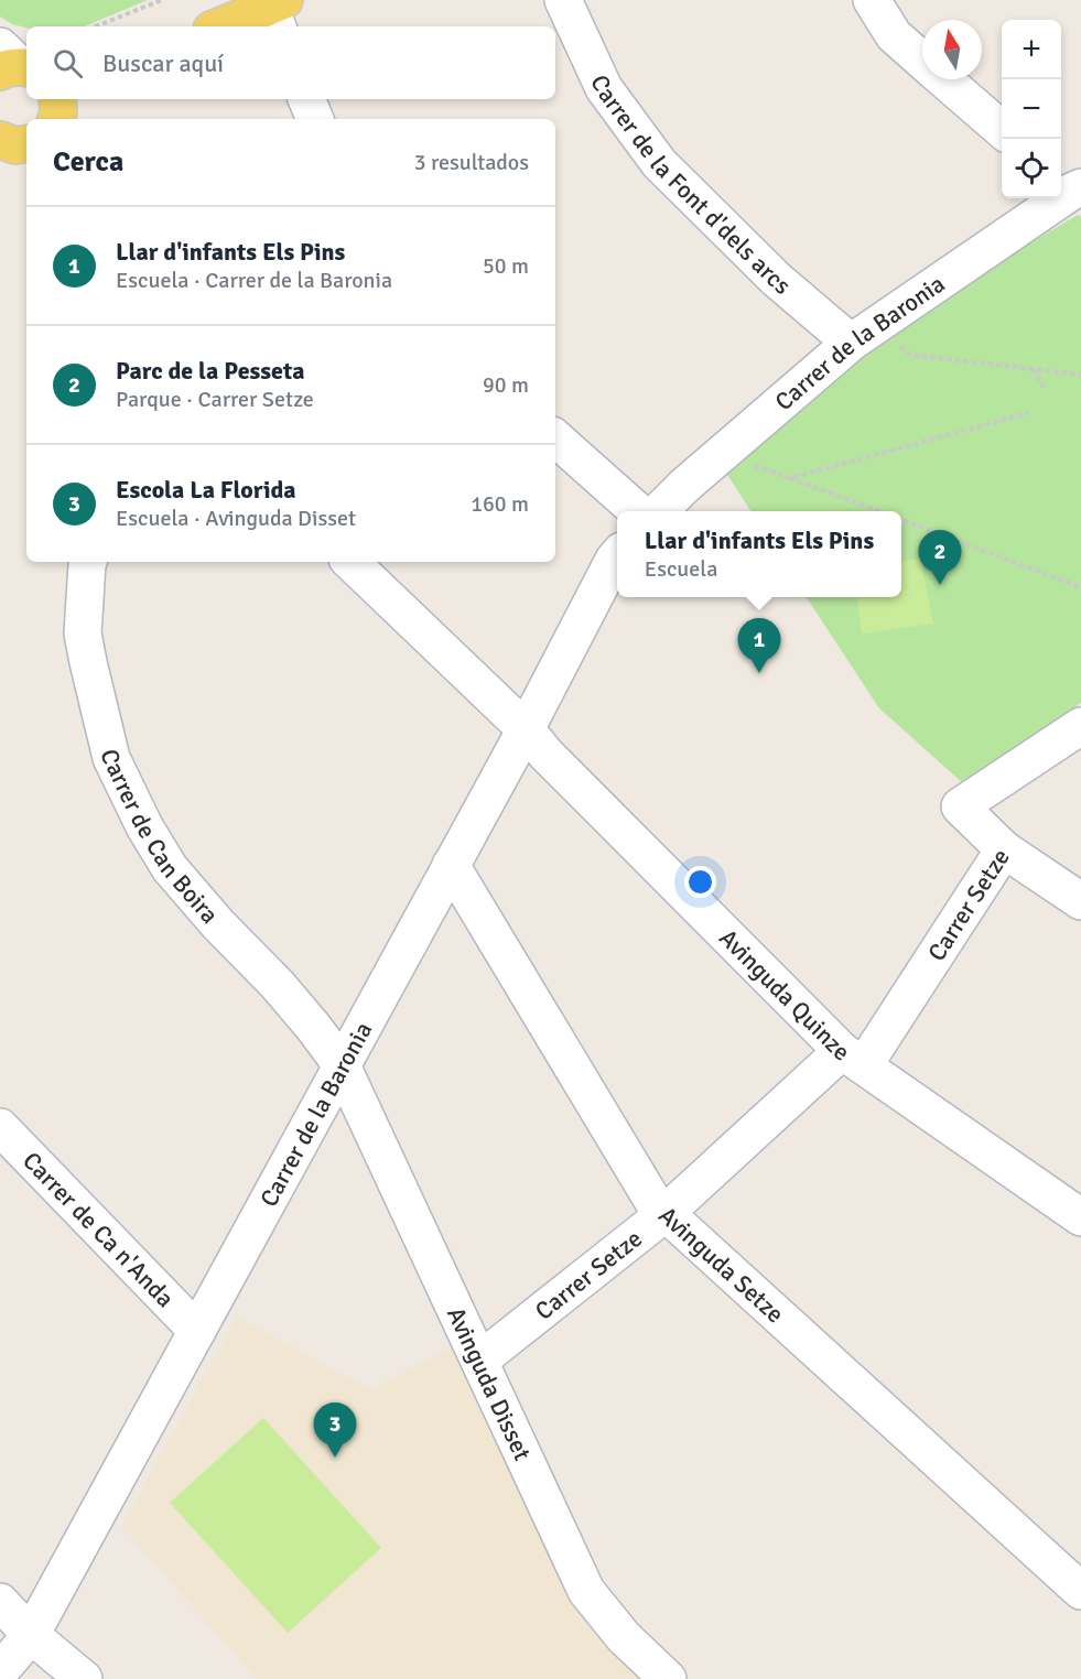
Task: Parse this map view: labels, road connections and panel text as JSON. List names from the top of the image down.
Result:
{
  "streets": {
    "street": [
      "Carrer de la Font d'dels arcs",
      "Carrer de la Baronia",
      "Carrer de Can Boira",
      "Carrer Setze",
      "Avinguda Quinze",
      "Carrer de Ca n'Anda",
      "Avinguda Setze",
      "Avinguda Disset"
    ]
  },
  "crossings": [
    ["Carrer de la Font d'dels arcs", "Carrer de la Baronia"],
    ["Carrer de la Baronia", "Carrer de Can Boira"],
    ["Carrer de la Baronia", "Avinguda Quinze"],
    ["Carrer de la Baronia", "Carrer de Ca n'Anda"],
    ["Carrer de la Baronia", "Avinguda Setze"],
    ["Carrer de la Baronia", "Avinguda Disset"],
    ["Carrer de Can Boira", "Avinguda Disset"],
    ["Carrer Setze", "Avinguda Quinze"],
    ["Carrer Setze", "Avinguda Setze"],
    ["Carrer Setze", "Avinguda Disset"]
  ],
  "north": "top",
  "page": {
    "map_buttons": ["+", "−"],
    "search": "Buscar aquí",
    "heading": ["Cerca", "3 resultados"],
    "list": [
      {
        "mark": "1",
        "name": "Llar d'infants Els Pins",
        "note": "Escuela · Carrer de la Baronia",
        "value": "50 m"
      },
      {
        "mark": "2",
        "name": "Parc de la Pesseta",
        "note": "Parque · Carrer Setze",
        "value": "90 m"
      },
      {
        "mark": "3",
        "name": "Escola La Florida",
        "note": "Escuela · Avinguda Disset",
        "value": "160 m"
      }
    ],
    "popup": ["Llar d'infants Els Pins", "Escuela"],
    "pins": ["2", "1", "3"]
  }
}
